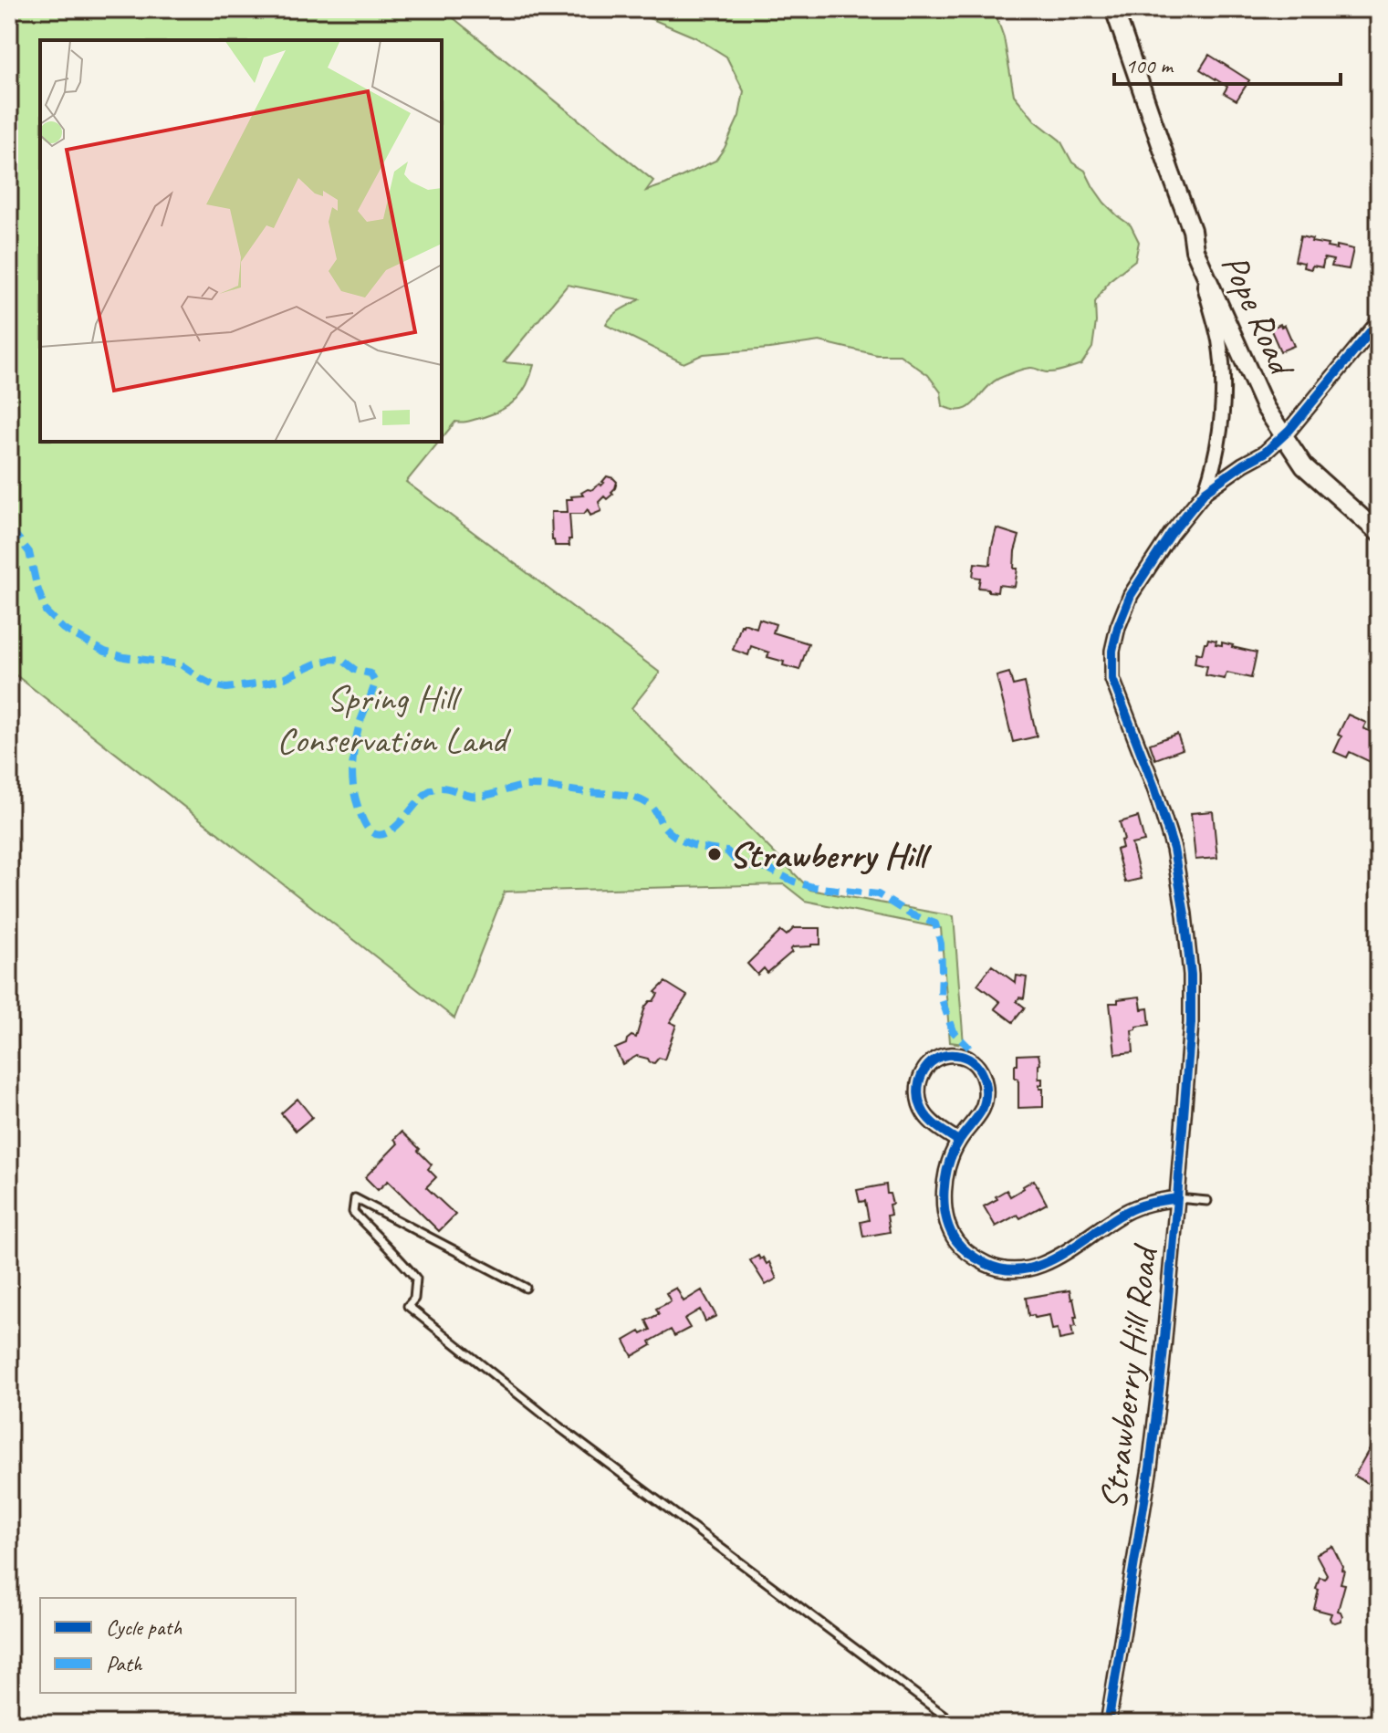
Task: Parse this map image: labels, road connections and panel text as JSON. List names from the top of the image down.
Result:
{
  "streets": {
    "street": ["Pope Road", "Strawberry Hill Road"]
  },
  "crossings": [
    ["Pope Road", "Strawberry Hill Road"]
  ],
  "parks": ["Spring Hill Conservation Land"],
  "places": ["Strawberry Hill"],
  "legend": ["Cycle path", "Path"],
  "scale_bar": "100 m"
}
